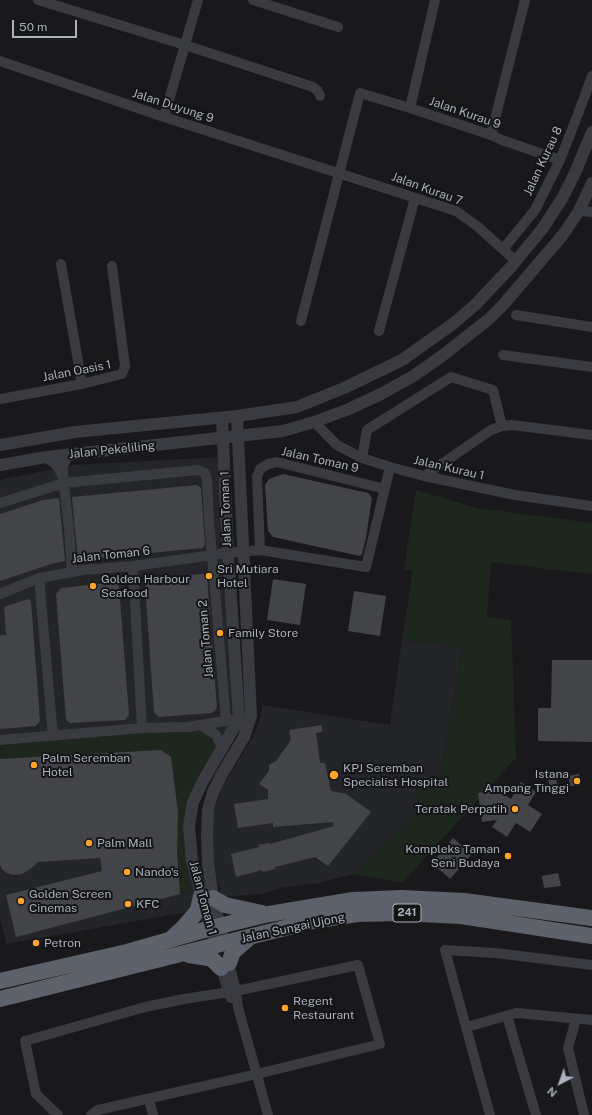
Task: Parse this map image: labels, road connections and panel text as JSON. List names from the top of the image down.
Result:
{
  "streets": {
    "highway": ["241", "Jalan Sungai Ujong"],
    "street": [
      "Jalan Duyung 9",
      "Jalan Kurau 9",
      "Jalan Kurau 8",
      "Jalan Kurau 7",
      "Jalan Oasis 1",
      "Jalan Pekeliling",
      "Jalan Toman 9",
      "Jalan Kurau 1",
      "Jalan Toman 1",
      "Jalan Toman 6",
      "Jalan Toman 2"
    ]
  },
  "crossings": [
    ["Jalan Duyung 9", "Jalan Kurau 9"],
    ["Jalan Duyung 9", "Jalan Kurau 7"],
    ["Jalan Kurau 9", "Jalan Kurau 8"],
    ["Jalan Kurau 9", "Jalan Kurau 7"],
    ["Jalan Kurau 8", "Jalan Kurau 7"],
    ["Jalan Kurau 7", "Jalan Pekeliling"],
    ["Jalan Pekeliling", "Jalan Kurau 1"],
    ["Jalan Pekeliling", "Jalan Toman 1"],
    ["Jalan Toman 9", "Jalan Toman 6"],
    ["Jalan Toman 1", "Jalan Toman 6"],
    ["Jalan Toman 1", "Jalan Sungai Ujong"],
    ["Jalan Toman 6", "Jalan Toman 2"]
  ],
  "places": [
    "Sri Mutiara Hotel",
    "Golden Harbour Seafood",
    "Family Store",
    "Palm Seremban Hotel",
    "KPJ Seremban Specialist Hospital",
    "Istana Ampang Tinggi",
    "Teratak Perpatih",
    "Palm Mall",
    "Kompleks Taman Seni Budaya",
    "Nando's",
    "Golden Screen Cinemas",
    "KFC",
    "Petron",
    "Regent Restaurant"
  ],
  "scale_bar": "50 m",
  "north": "bottom left"
}
